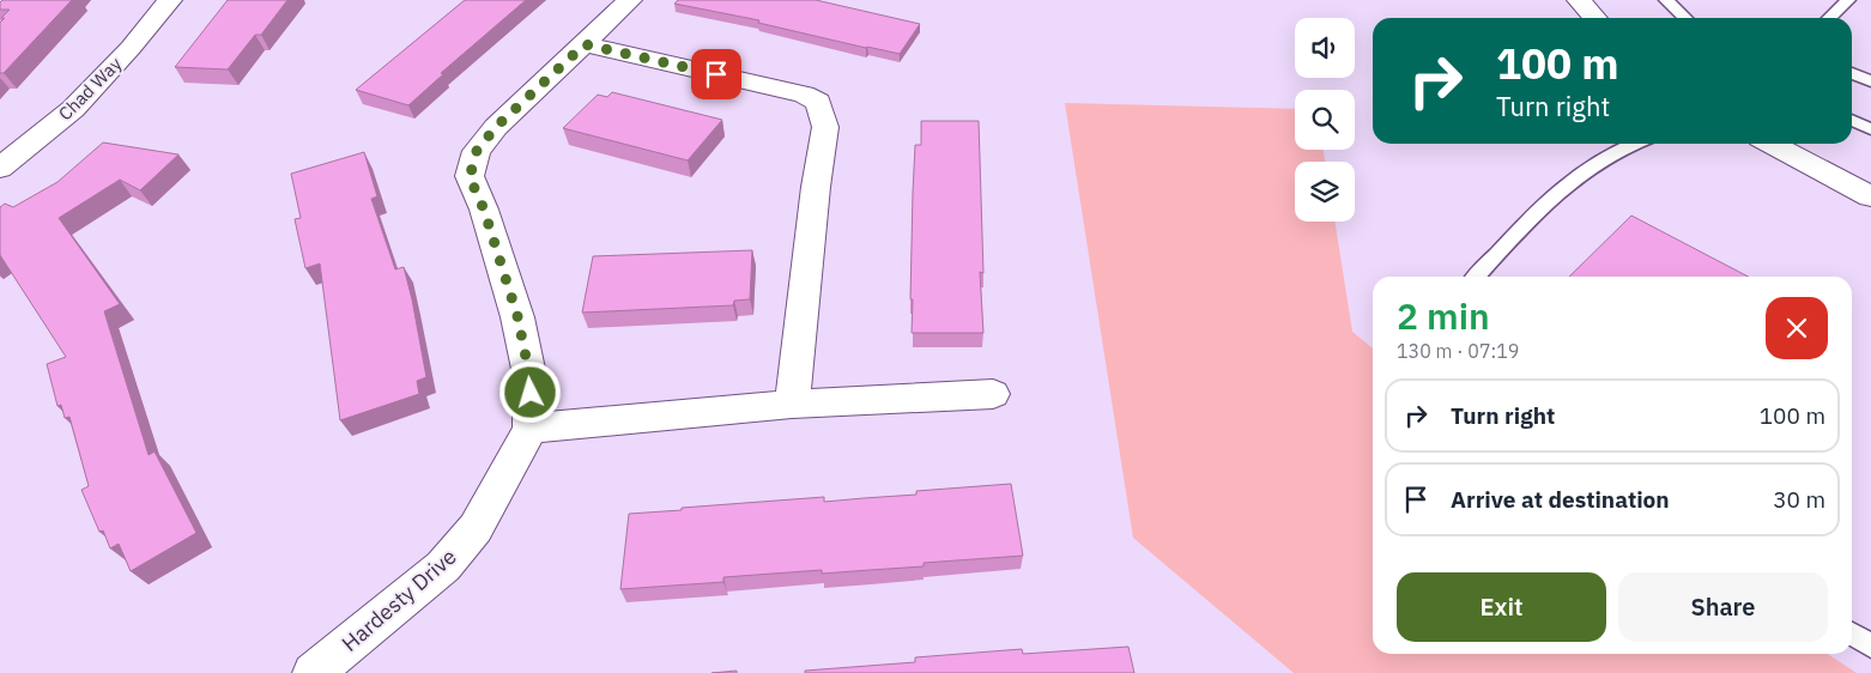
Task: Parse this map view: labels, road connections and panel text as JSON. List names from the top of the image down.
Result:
{
  "streets": {
    "street": ["Chad Way", "Hardesty Drive"]
  },
  "page": {
    "turn": ["100 m", "Turn right"],
    "heading": ["2 min", "130 m · 07:19"],
    "list": [
      {
        "name": "Turn right",
        "value": "100 m"
      },
      {
        "name": "Arrive at destination",
        "value": "30 m"
      }
    ],
    "buttons": ["Exit", "Share"]
  }
}
